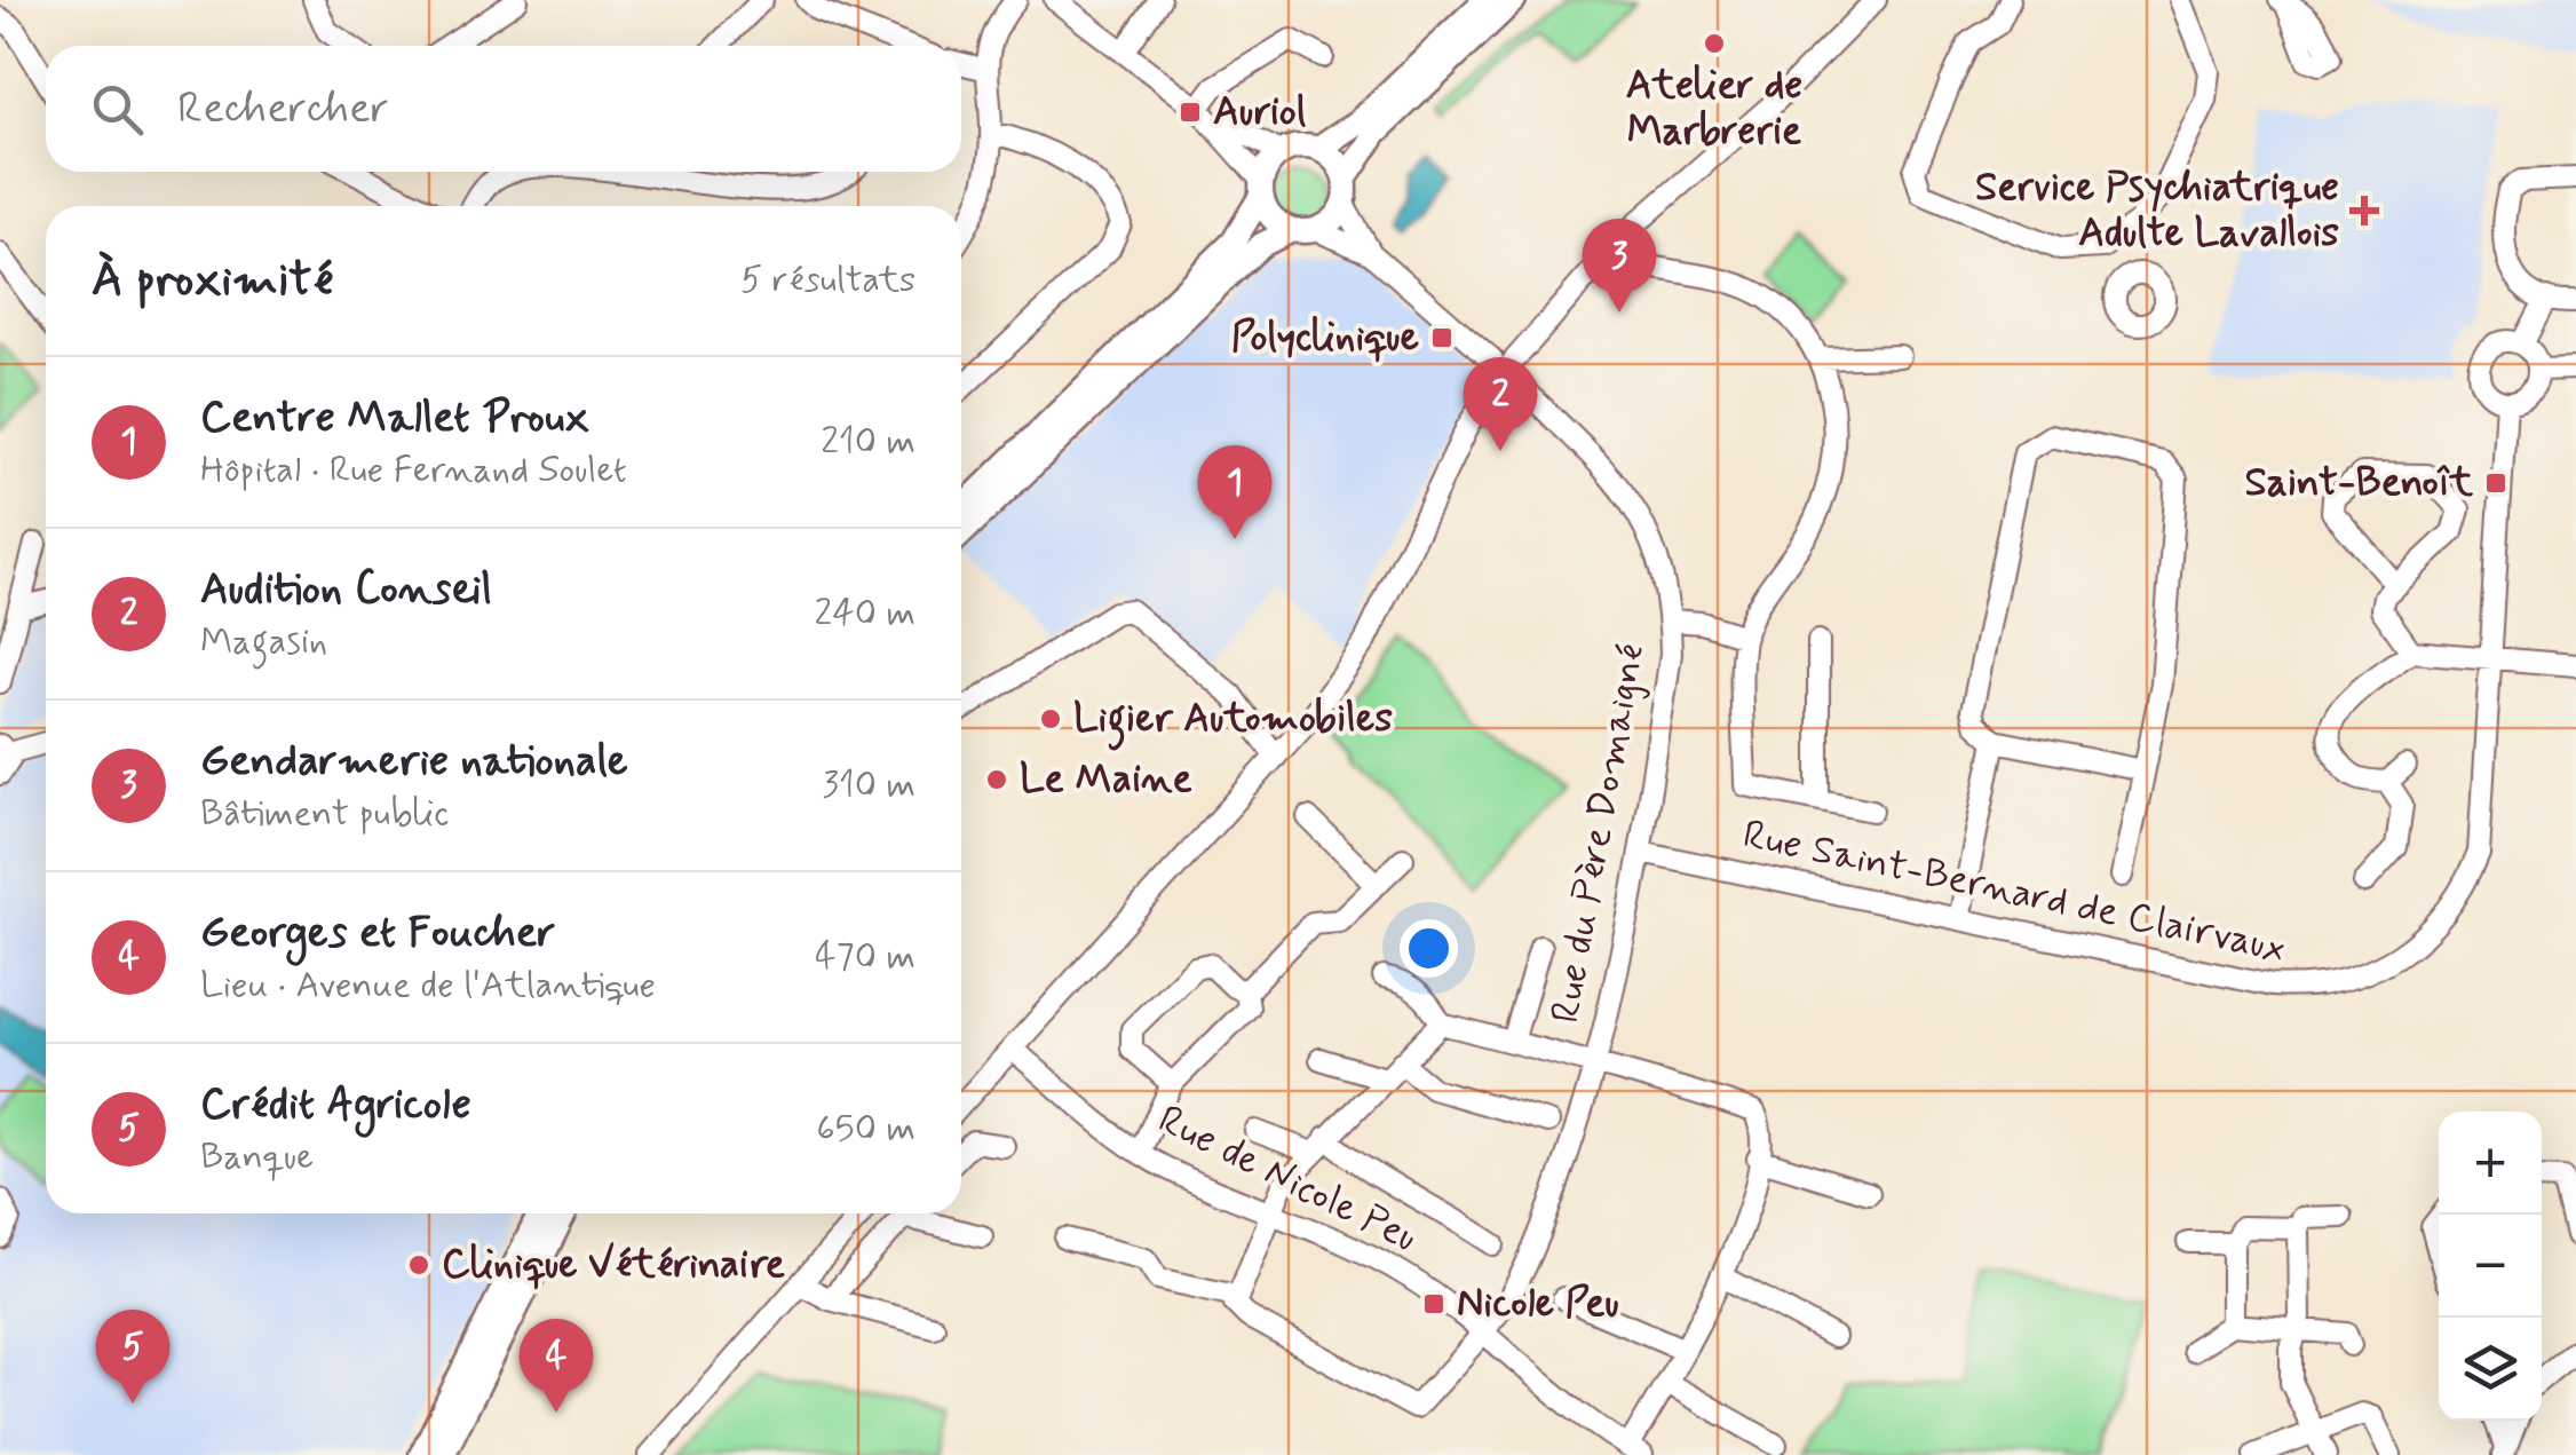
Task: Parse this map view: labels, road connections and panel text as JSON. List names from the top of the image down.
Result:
{
  "streets": {
    "street": ["Rue du Père Domaigné", "Rue Saint-Bernard de Clairvaux", "Rue de Nicole Peu"]
  },
  "crossings": [
    ["Rue du Père Domaigné", "Rue Saint-Bernard de Clairvaux"],
    ["Rue du Père Domaigné", "Rue de Nicole Peu"]
  ],
  "places": {
    "other": [
      "Atelier de Marbrerie",
      "Ligier Automobiles",
      "Le Maine",
      "Clinique Vétérinaire"
    ],
    "transit": [
      "Auriol",
      "Polyclinique",
      "Saint-Benoît",
      "Nicole Peu"
    ],
    "health": ["Service Psychiatrique Adulte Lavallois"]
  },
  "page": {
    "search": "Rechercher",
    "heading": ["À proximité", "5 résultats"],
    "pins": [
      "3",
      "2",
      "1",
      "5",
      "4"
    ],
    "list": [
      {
        "mark": "1",
        "name": "Centre Mallet Proux",
        "note": "Hôpital · Rue Fernand Soulet",
        "value": "210 m"
      },
      {
        "mark": "2",
        "name": "Audition Conseil",
        "note": "Magasin",
        "value": "240 m"
      },
      {
        "mark": "3",
        "name": "Gendarmerie nationale",
        "note": "Bâtiment public",
        "value": "310 m"
      },
      {
        "mark": "4",
        "name": "Georges et Foucher",
        "note": "Lieu · Avenue de l'Atlantique",
        "value": "470 m"
      },
      {
        "mark": "5",
        "name": "Crédit Agricole",
        "note": "Banque",
        "value": "650 m"
      }
    ],
    "map_buttons": ["+", "−"]
  }
}
